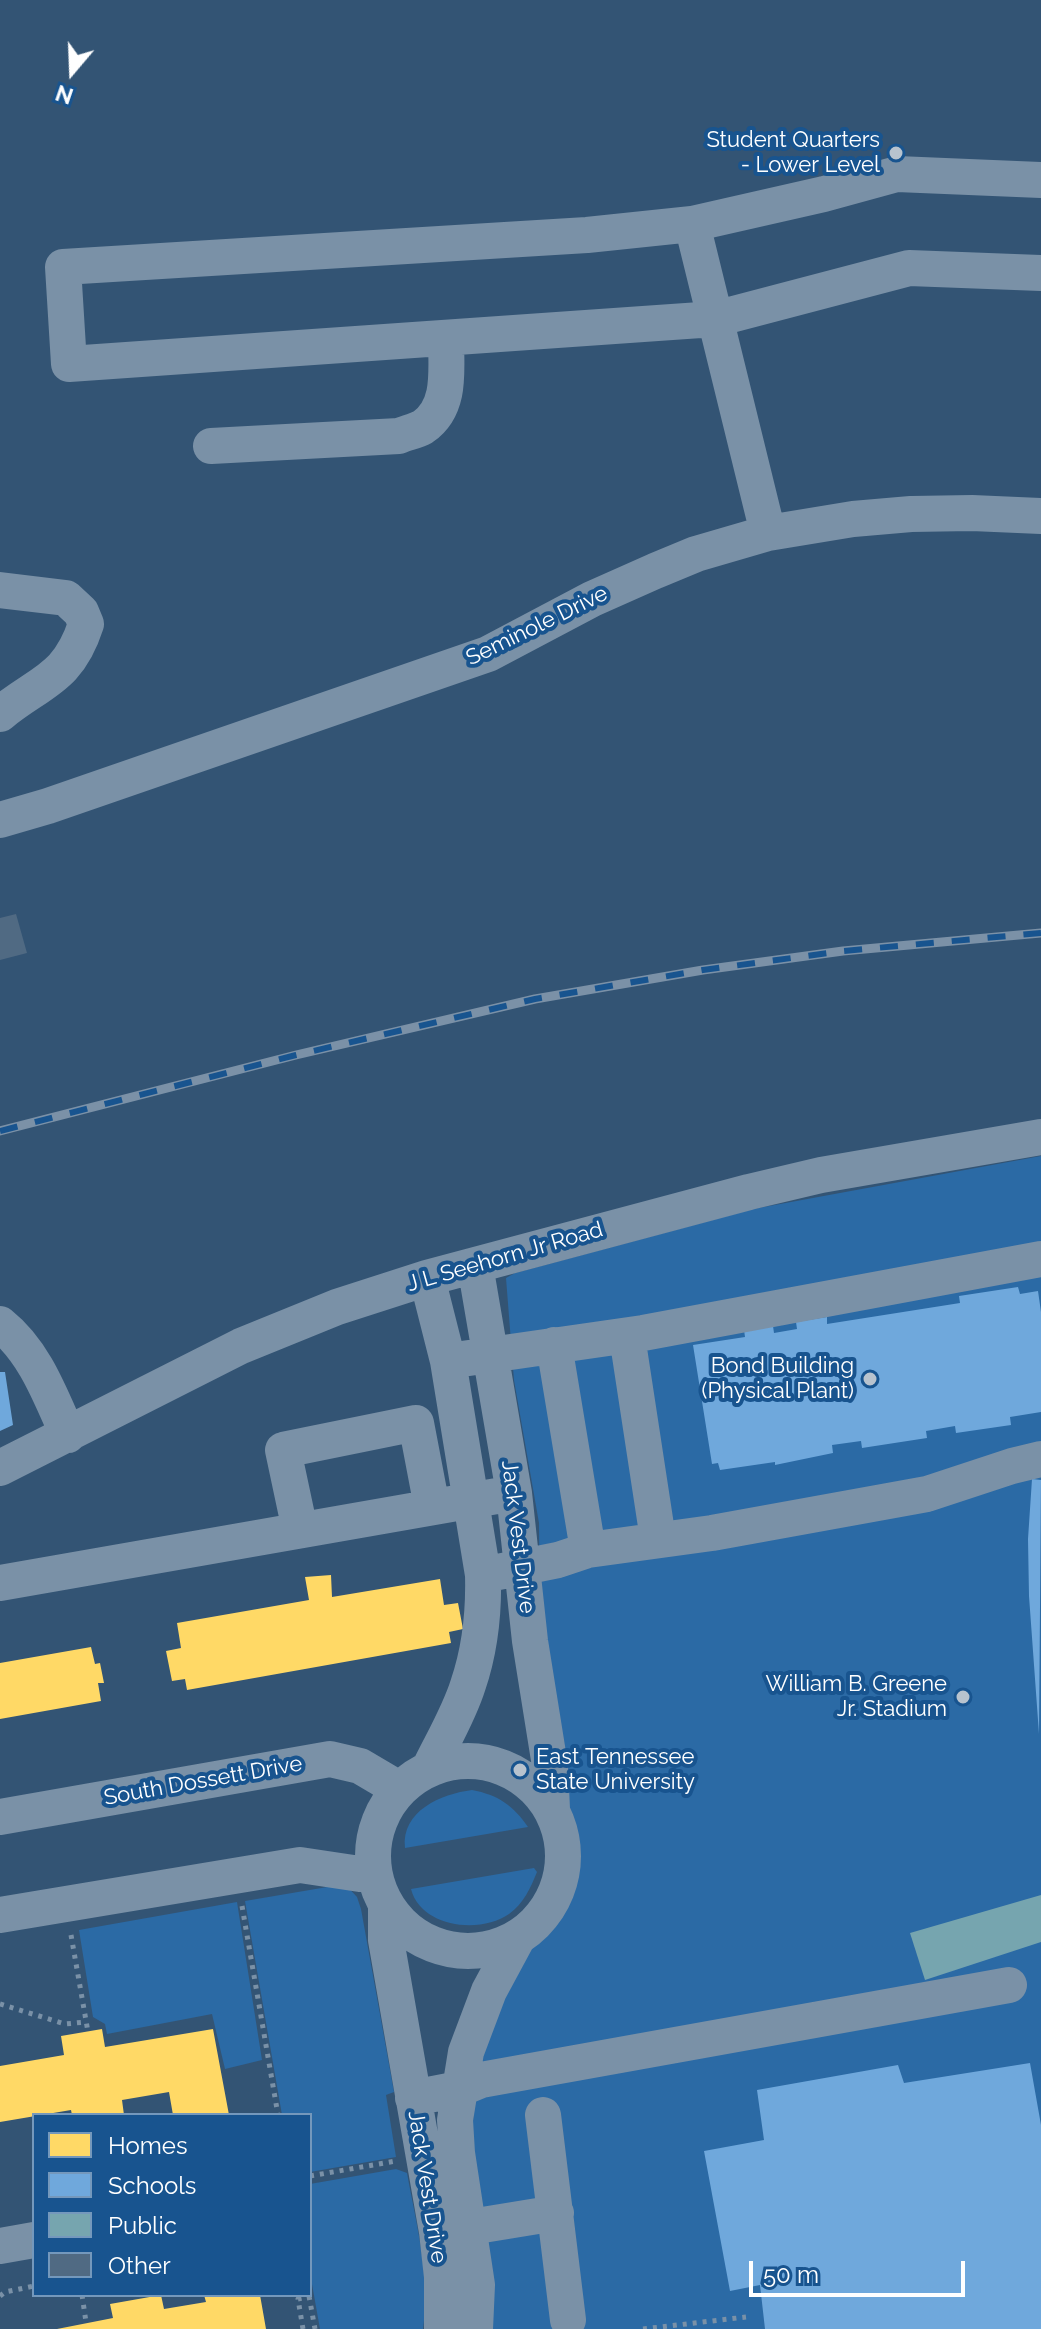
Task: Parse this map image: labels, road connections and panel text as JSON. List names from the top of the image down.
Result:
{
  "streets": {
    "street": [
      "Seminole Drive",
      "J L Seehorn Jr Road",
      "Jack Vest Drive",
      "South Dossett Drive"
    ]
  },
  "crossings": [
    ["J L Seehorn Jr Road", "Jack Vest Drive"],
    ["Jack Vest Drive", "South Dossett Drive"]
  ],
  "places": [
    "Student Quarters - Lower Level",
    "Bond Building (Physical Plant)",
    "William B. Greene Jr. Stadium",
    "East Tennessee State University"
  ],
  "legend": [
    "Homes",
    "Schools",
    "Public",
    "Other"
  ],
  "scale_bar": "50 m",
  "north": "bottom"
}
